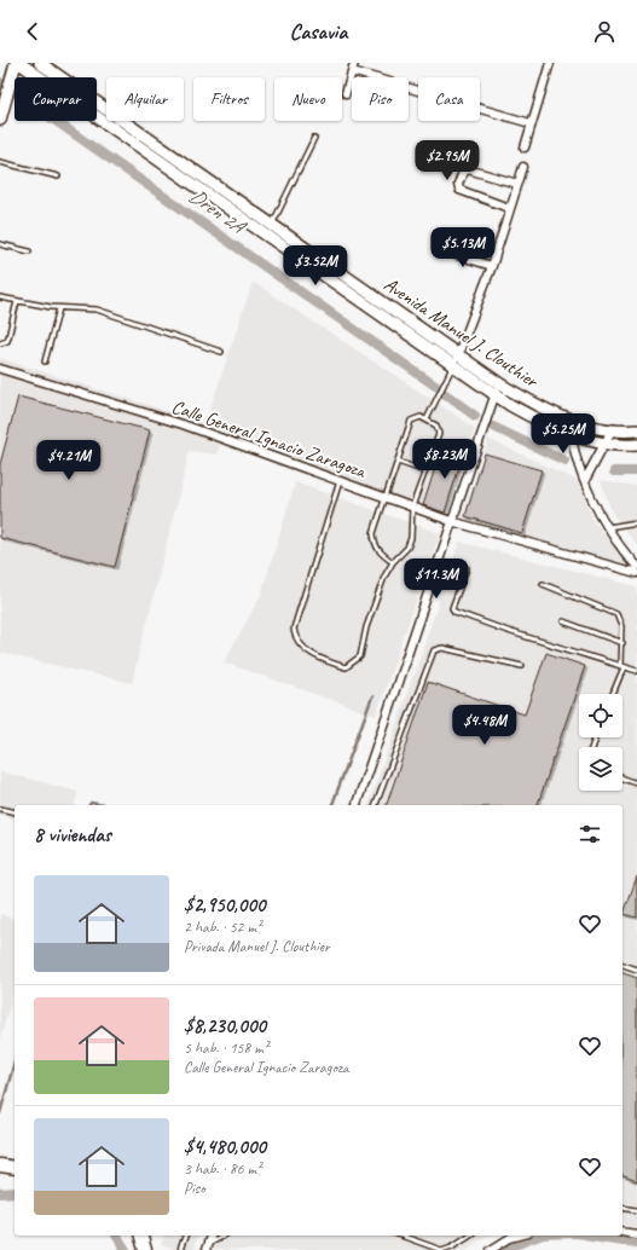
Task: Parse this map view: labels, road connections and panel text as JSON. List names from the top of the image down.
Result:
{
  "streets": {
    "main road": ["Avenida Manuel J. Clouthier"],
    "street": ["Calle General Ignacio Zaragoza"]
  },
  "water": ["Dren 2A"],
  "page": {
    "header": "Casavia",
    "chip": [
      "Comprar",
      "Alquilar",
      "Filtros",
      "Nuevo",
      "Piso",
      "Casa"
    ],
    "price": [
      "$2.95M",
      "$5.13M",
      "$3.52M",
      "$5.25M",
      "$8.23M",
      "$4.21M",
      "$11.3M",
      "$4.48M"
    ],
    "heading": "8 viviendas",
    "list": [
      {
        "name": "$2,950,000",
        "note": "2 hab. · 52 m² · Privada Manuel J. Clouthier"
      },
      {
        "name": "$8,230,000",
        "note": "5 hab. · 158 m² · Calle General Ignacio Zaragoza"
      },
      {
        "name": "$4,480,000",
        "note": "3 hab. · 86 m² · Piso"
      }
    ]
  }
}
